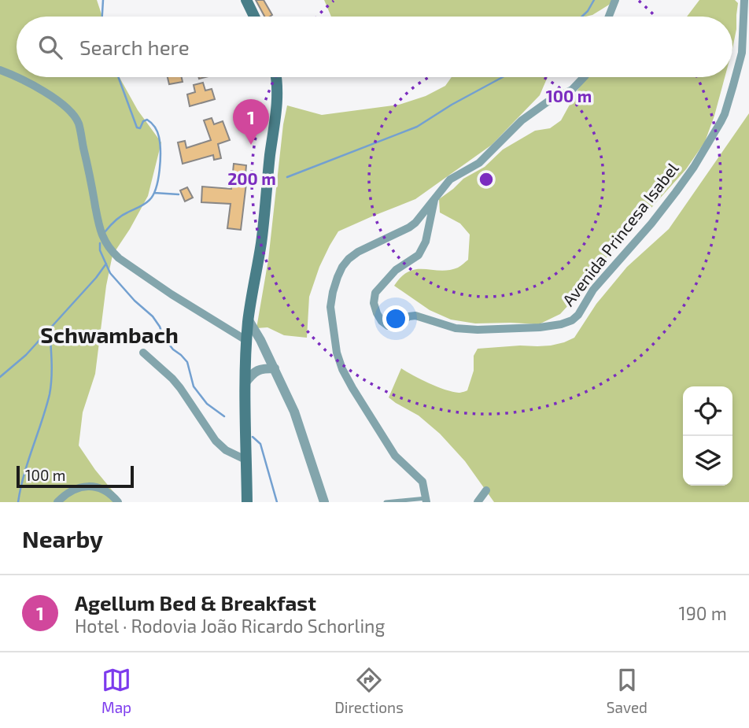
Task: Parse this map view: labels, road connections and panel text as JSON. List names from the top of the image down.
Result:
{
  "streets": {
    "street": ["Avenida Princesa Isabel"]
  },
  "districts": ["Schwambach"],
  "scale_bar": "100 m",
  "page": {
    "search": "Search here",
    "pins": "1",
    "scale": "100 m",
    "heading": "Nearby",
    "list": [
      {
        "mark": "1",
        "name": "Agellum Bed & Breakfast",
        "note": "Hotel · Rodovia João Ricardo Schorling",
        "value": "190 m"
      }
    ],
    "nav": ["Map", "Directions", "Saved"]
  },
  "rings": ["100 m", "200 m"]
}
